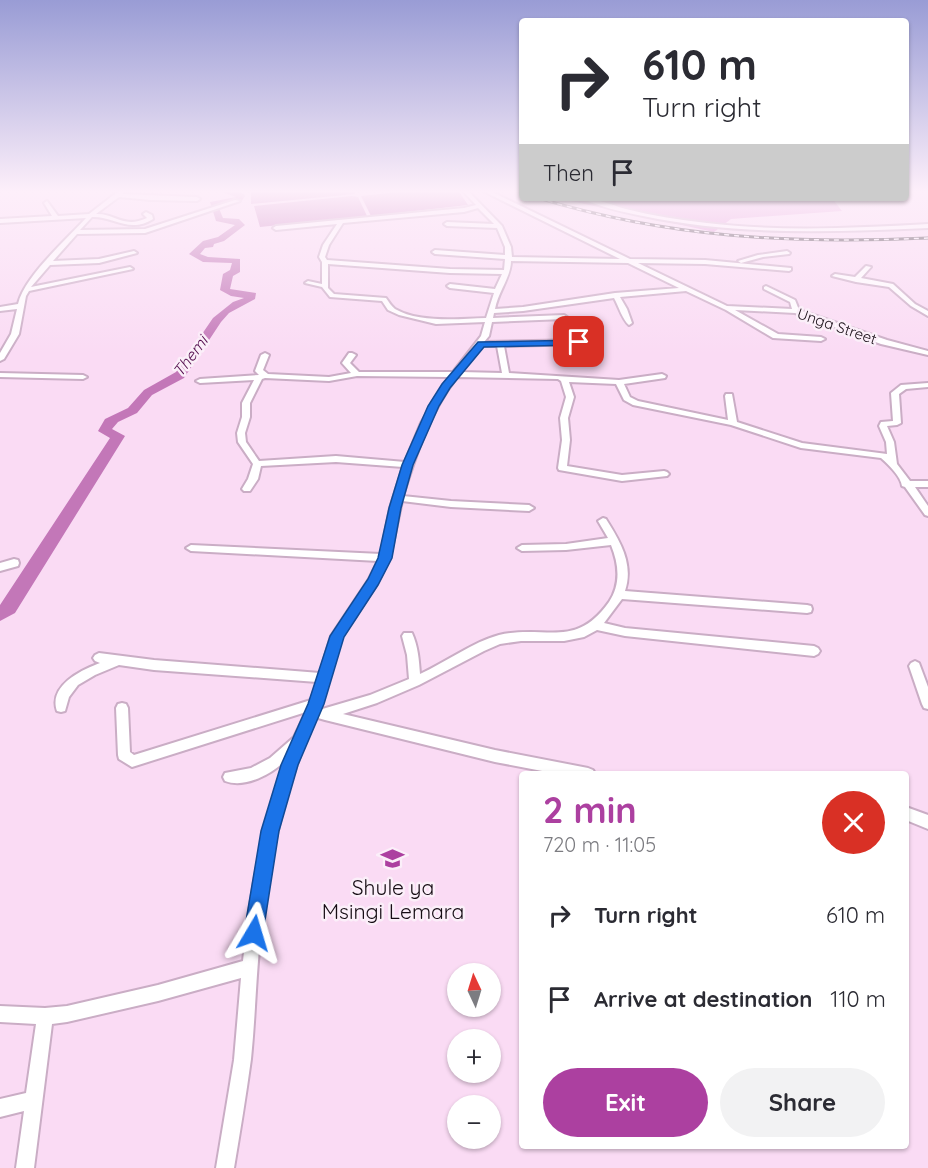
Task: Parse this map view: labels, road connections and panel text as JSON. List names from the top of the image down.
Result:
{
  "streets": {
    "street": ["Unga Street"]
  },
  "water": ["Themi"],
  "places": {
    "school or university": ["Shule ya Msingi Lemara"]
  },
  "north": "top",
  "page": {
    "turn": ["610 m", "Turn right"],
    "then": "Then",
    "heading": ["2 min", "720 m · 11:05"],
    "list": [
      {
        "name": "Turn right",
        "value": "610 m"
      },
      {
        "name": "Arrive at destination",
        "value": "110 m"
      }
    ],
    "map_buttons": ["+", "−"],
    "buttons": ["Exit", "Share"]
  }
}
